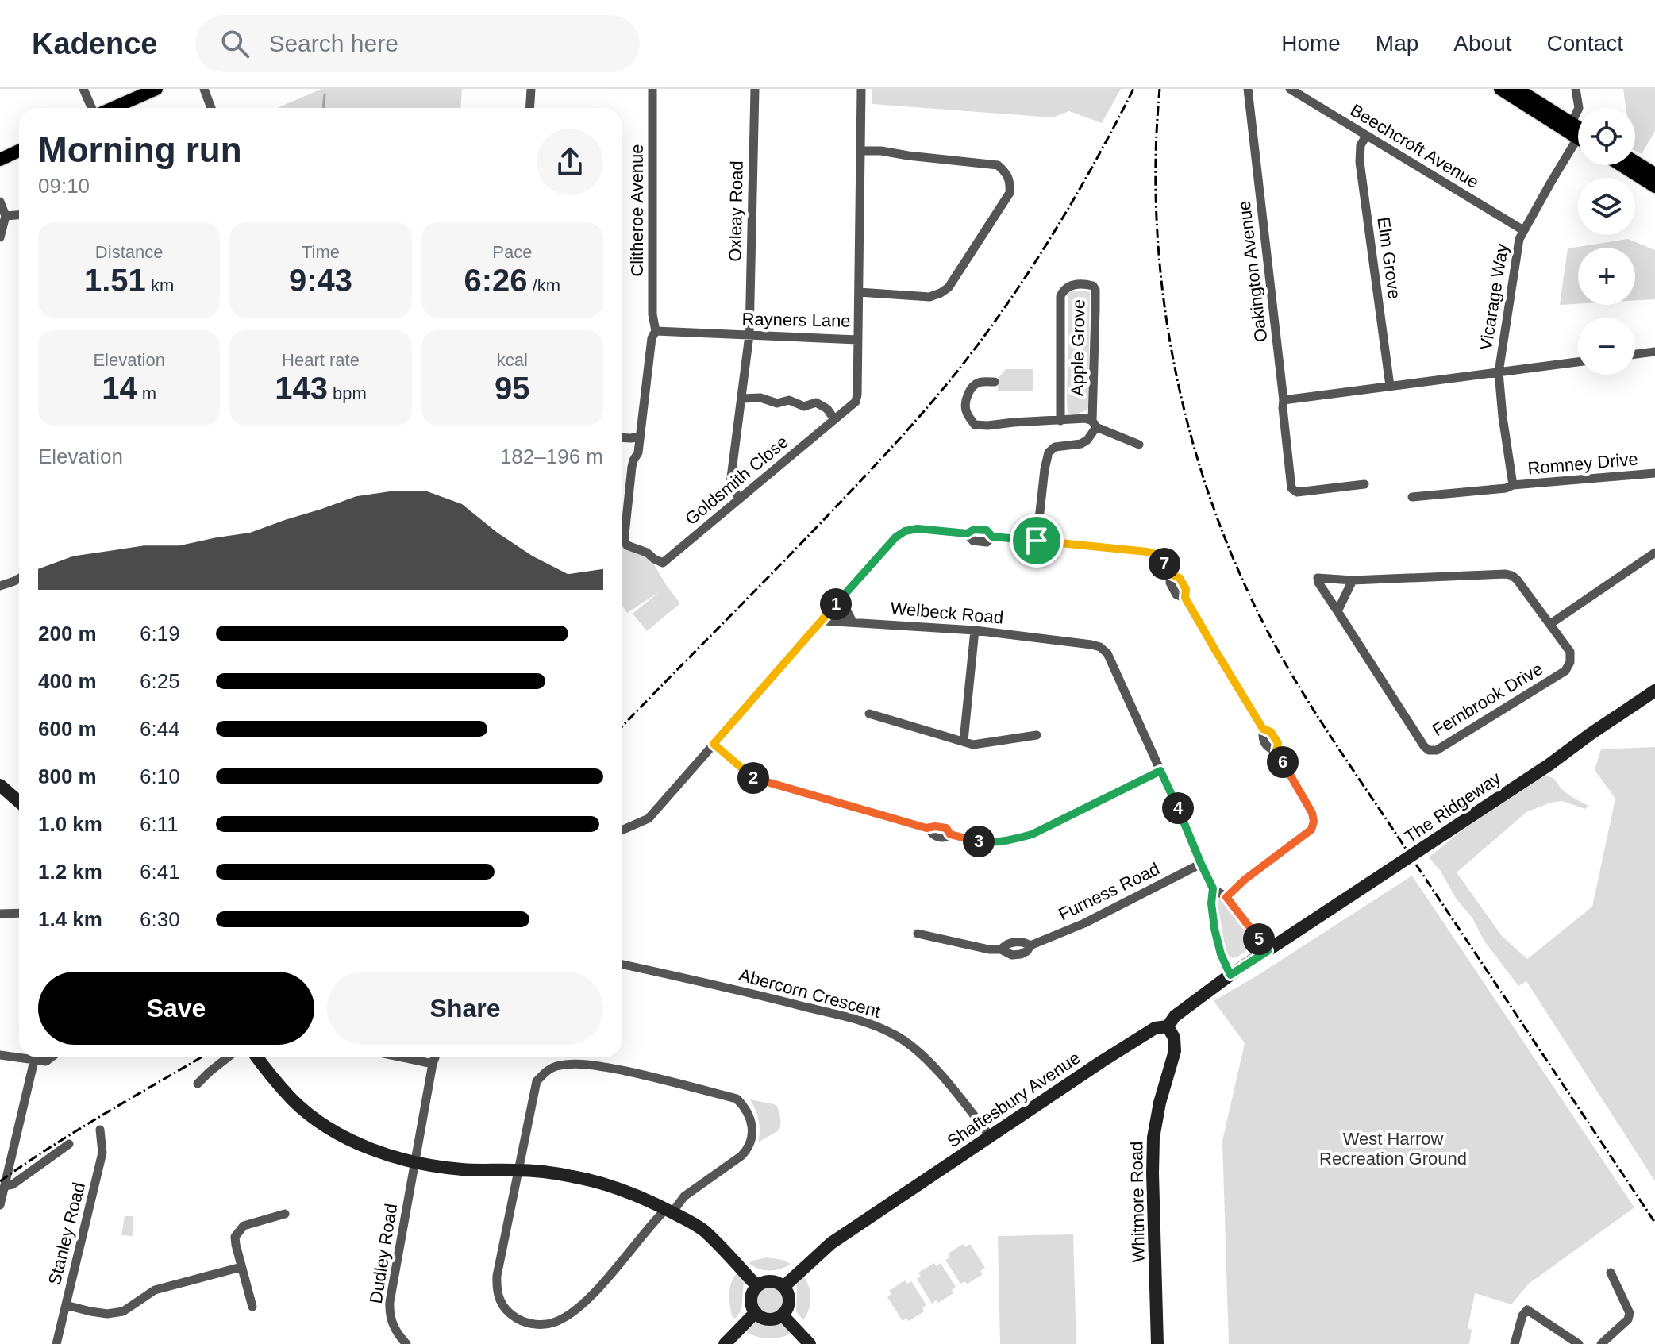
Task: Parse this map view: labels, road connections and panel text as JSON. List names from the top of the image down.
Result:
{
  "streets": {
    "street": [
      "Beechcroft Avenue",
      "Clitheroe Avenue",
      "Oxleay Road",
      "Elm Grove",
      "Oakington Avenue",
      "Vicarage Way",
      "Rayners Lane",
      "Apple Grove",
      "Romney Drive",
      "Goldsmith Close",
      "Welbeck Road",
      "Fernbrook Drive",
      "The Ridgeway",
      "Furness Road",
      "Abercorn Crescent",
      "Shaftesbury Avenue",
      "Whitmore Road",
      "Stanley Road",
      "Dudley Road"
    ]
  },
  "crossings": [
    ["Beechcroft Avenue", "Elm Grove"],
    ["Beechcroft Avenue", "Vicarage Way"],
    ["Clitheroe Avenue", "Rayners Lane"],
    ["Oxleay Road", "Rayners Lane"],
    ["Oxleay Road", "Goldsmith Close"],
    ["Vicarage Way", "Romney Drive"],
    ["Rayners Lane", "Goldsmith Close"],
    ["Welbeck Road", "Furness Road"],
    ["Welbeck Road", "Shaftesbury Avenue"],
    ["The Ridgeway", "Shaftesbury Avenue"],
    ["Abercorn Crescent", "Shaftesbury Avenue"],
    ["Shaftesbury Avenue", "Whitmore Road"]
  ],
  "parks": ["West Harrow Recreation Ground"],
  "page": {
    "header": "Kadence",
    "search": "Search here",
    "nav": [
      "Home",
      "Map",
      "About",
      "Contact"
    ],
    "map_buttons": ["+", "−"],
    "heading": ["Morning run", "09:10"],
    "stats": [
      ["Distance", "1.51 km"],
      ["Time", "9:43"],
      ["Pace", "6:26 /km"],
      ["Elevation", "14 m"],
      ["Heart rate", "143 bpm"],
      ["kcal", "95"]
    ],
    "chart": ["Elevation", "182–196 m"],
    "pins": [
      "7",
      "1",
      "6",
      "2",
      "4",
      "3",
      "5"
    ],
    "list": [
      {
        "name": "200 m",
        "note": "6:19"
      },
      {
        "name": "400 m",
        "note": "6:25"
      },
      {
        "name": "600 m",
        "note": "6:44"
      },
      {
        "name": "800 m",
        "note": "6:10"
      },
      {
        "name": "1.0 km",
        "note": "6:11"
      },
      {
        "name": "1.2 km",
        "note": "6:41"
      },
      {
        "name": "1.4 km",
        "note": "6:30"
      }
    ],
    "buttons": ["Save", "Share"]
  }
}
